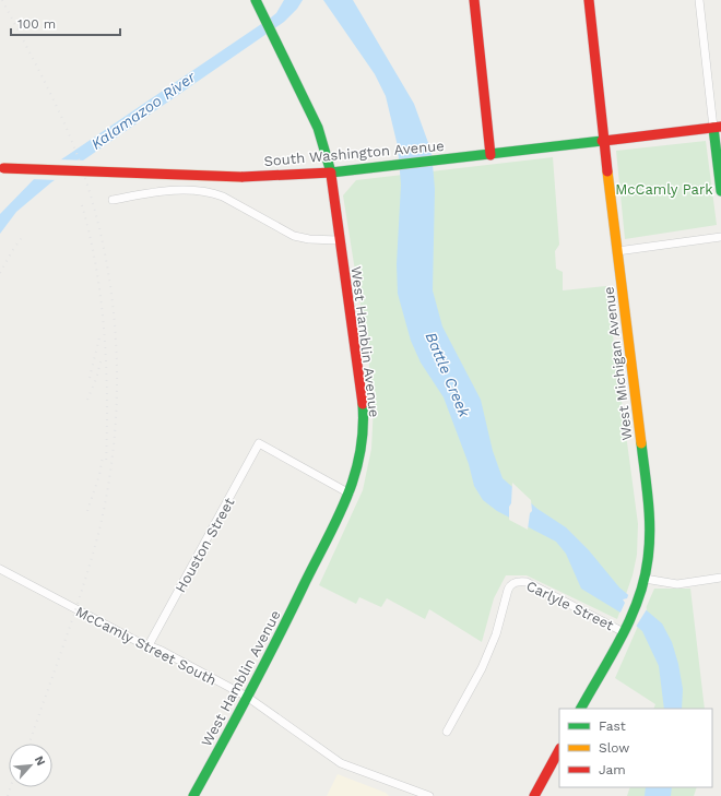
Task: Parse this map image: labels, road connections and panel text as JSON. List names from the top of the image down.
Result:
{
  "streets": {
    "main road": ["South Washington Avenue", "West Hamblin Avenue", "West Michigan Avenue"],
    "street": ["Houston Street", "Carlyle Street", "McCamly Street South"]
  },
  "crossings": [
    ["South Washington Avenue", "West Hamblin Avenue"],
    ["South Washington Avenue", "West Michigan Avenue"],
    ["West Hamblin Avenue", "Houston Street"],
    ["West Hamblin Avenue", "McCamly Street South"],
    ["West Michigan Avenue", "Carlyle Street"],
    ["Houston Street", "McCamly Street South"]
  ],
  "water": ["Kalamazoo River", "Battle Creek"],
  "parks": ["McCamly Park"],
  "legend": ["Fast", "Slow", "Jam"],
  "scale_bar": "100 m",
  "north": "top right"
}
